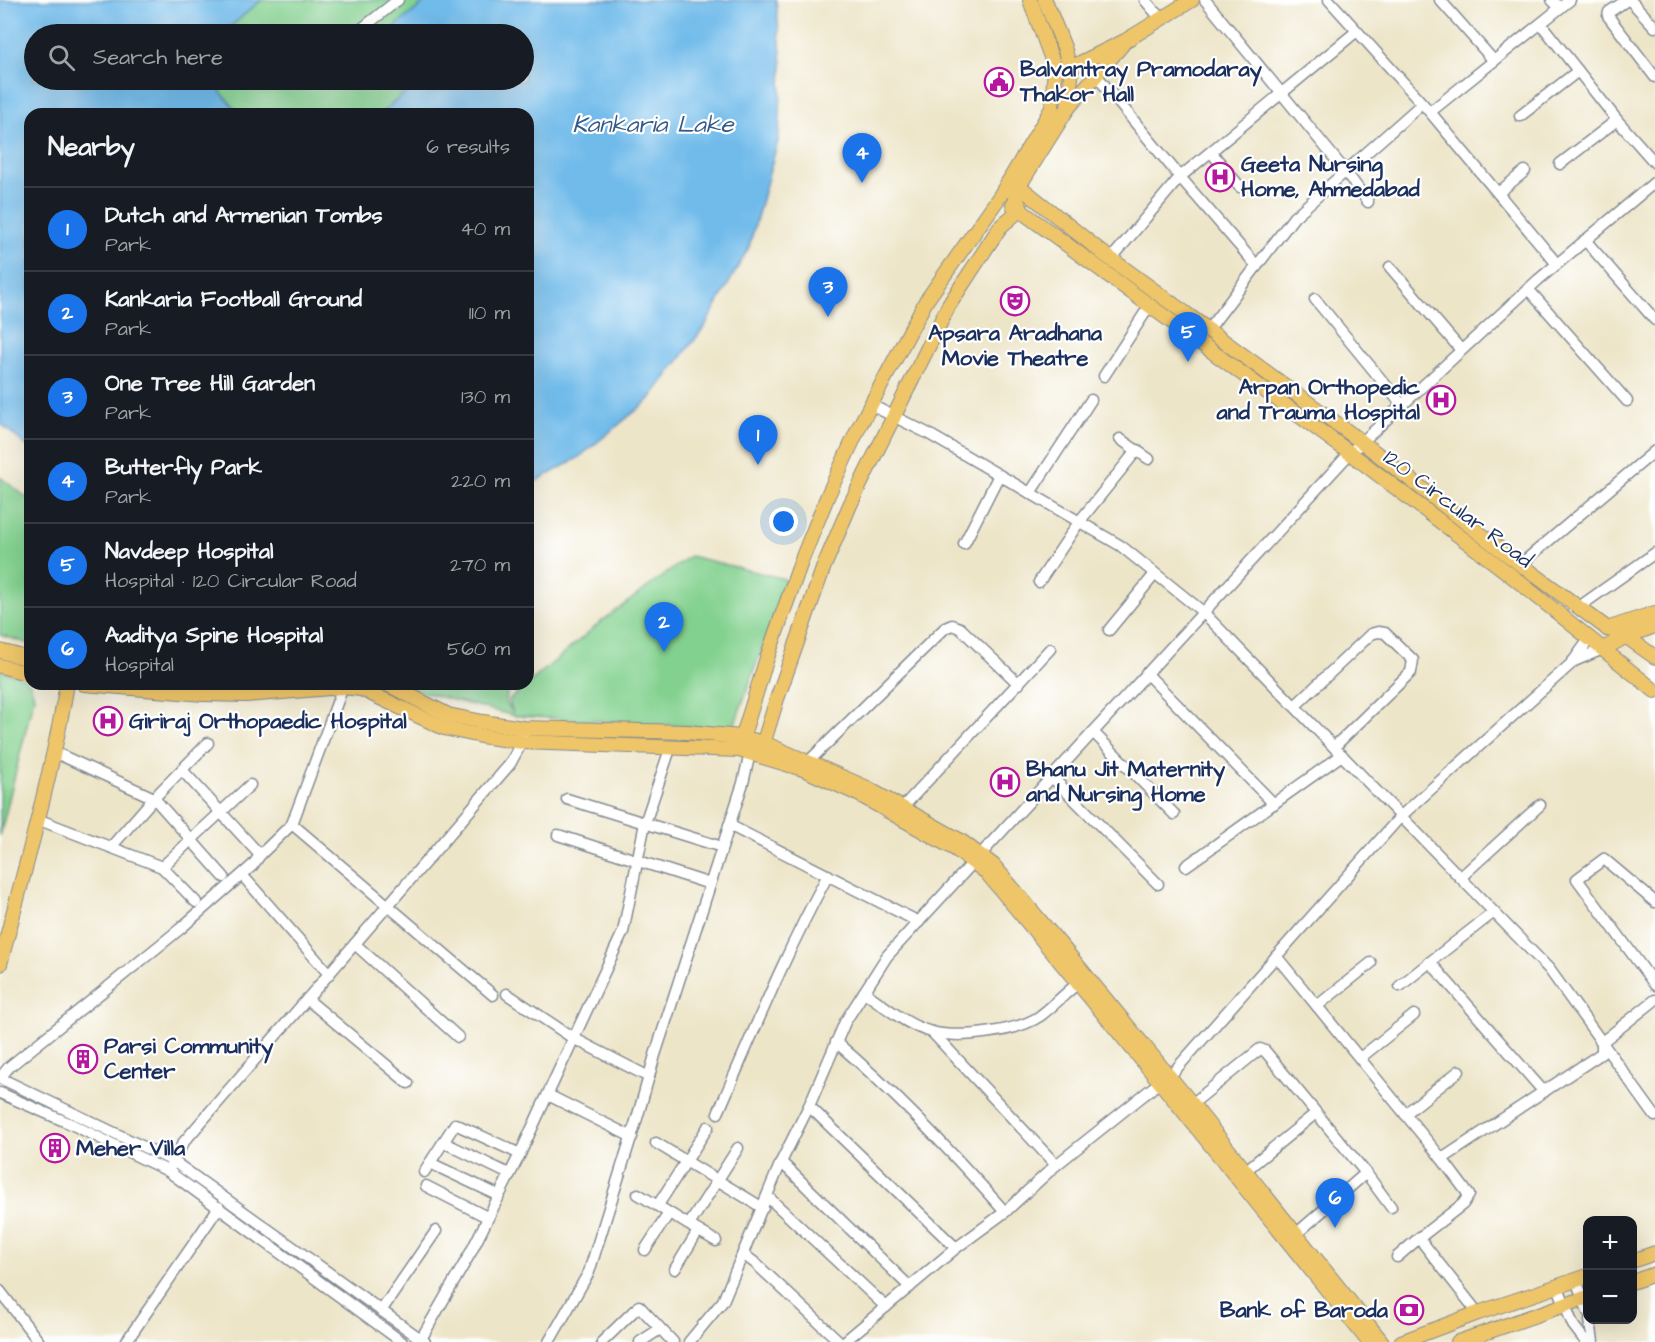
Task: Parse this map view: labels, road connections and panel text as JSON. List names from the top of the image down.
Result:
{
  "streets": {
    "main road": ["120 Circular Road"]
  },
  "water": ["Kankaria Lake"],
  "places": {
    "public building": ["Balvantray Pramodaray Thakor Hall"],
    "hospital": [
      "Geeta Nursing Home, Ahmedabad",
      "Arpan Orthopedic and Trauma Hospital",
      "Giriraj Orthopaedic Hospital",
      "Bhanu Jit Maternity and Nursing Home"
    ],
    "theatre": ["Apsara Aradhana Movie Theatre"],
    "building": ["Parsi Community Center", "Meher Villa"],
    "bank": ["Bank of Baroda"]
  },
  "page": {
    "search": "Search here",
    "heading": ["Nearby", "6 results"],
    "pins": [
      "4",
      "3",
      "5",
      "1",
      "2",
      "6"
    ],
    "list": [
      {
        "mark": "1",
        "name": "Dutch and Armenian Tombs",
        "note": "Park",
        "value": "40 m"
      },
      {
        "mark": "2",
        "name": "Kankaria Football Ground",
        "note": "Park",
        "value": "110 m"
      },
      {
        "mark": "3",
        "name": "One Tree Hill Garden",
        "note": "Park",
        "value": "130 m"
      },
      {
        "mark": "4",
        "name": "Butterfly Park",
        "note": "Park",
        "value": "220 m"
      },
      {
        "mark": "5",
        "name": "Navdeep Hospital",
        "note": "Hospital · 120 Circular Road",
        "value": "270 m"
      },
      {
        "mark": "6",
        "name": "Aaditya Spine Hospital",
        "note": "Hospital",
        "value": "560 m"
      }
    ],
    "map_buttons": ["+", "−"]
  }
}
